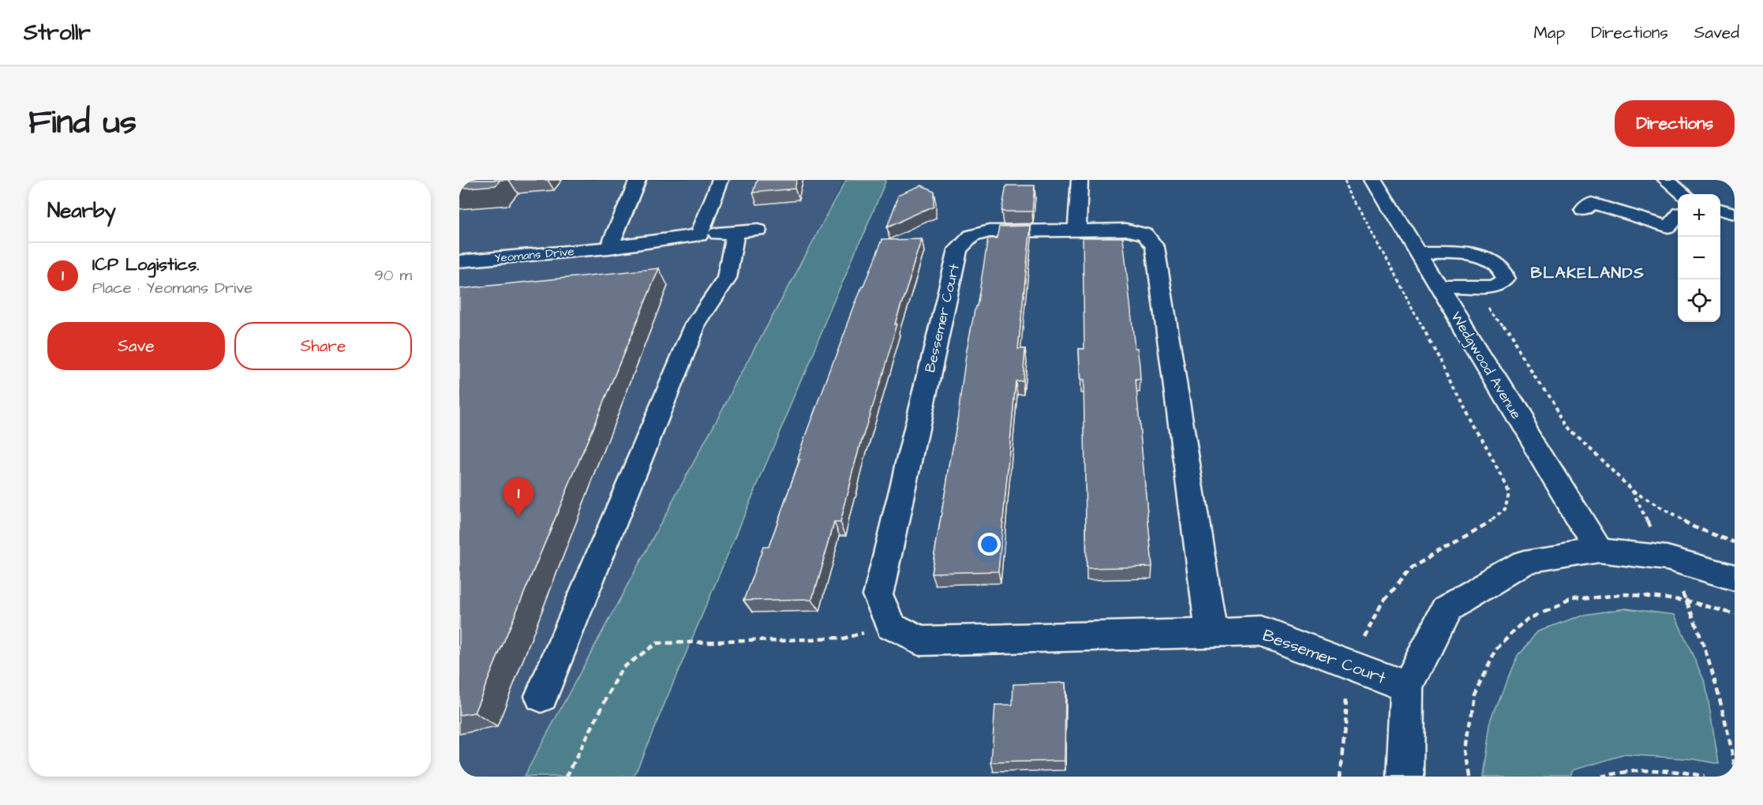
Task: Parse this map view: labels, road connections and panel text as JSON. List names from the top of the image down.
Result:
{
  "streets": {
    "street": ["Yeomans Drive", "Bessemer Court", "Wedgwood Avenue"]
  },
  "districts": ["BLAKELANDS"],
  "page": {
    "header": "Strollr",
    "nav": ["Map", "Directions", "Saved"],
    "title": "Find us",
    "buttons": [
      "Directions",
      ["Save", "Share"]
    ],
    "heading": "Nearby",
    "map_buttons": ["+", "−"],
    "list": [
      {
        "mark": "1",
        "name": "ICP Logistics.",
        "note": "Place · Yeomans Drive",
        "value": "90 m"
      }
    ],
    "pins": "1"
  }
}
